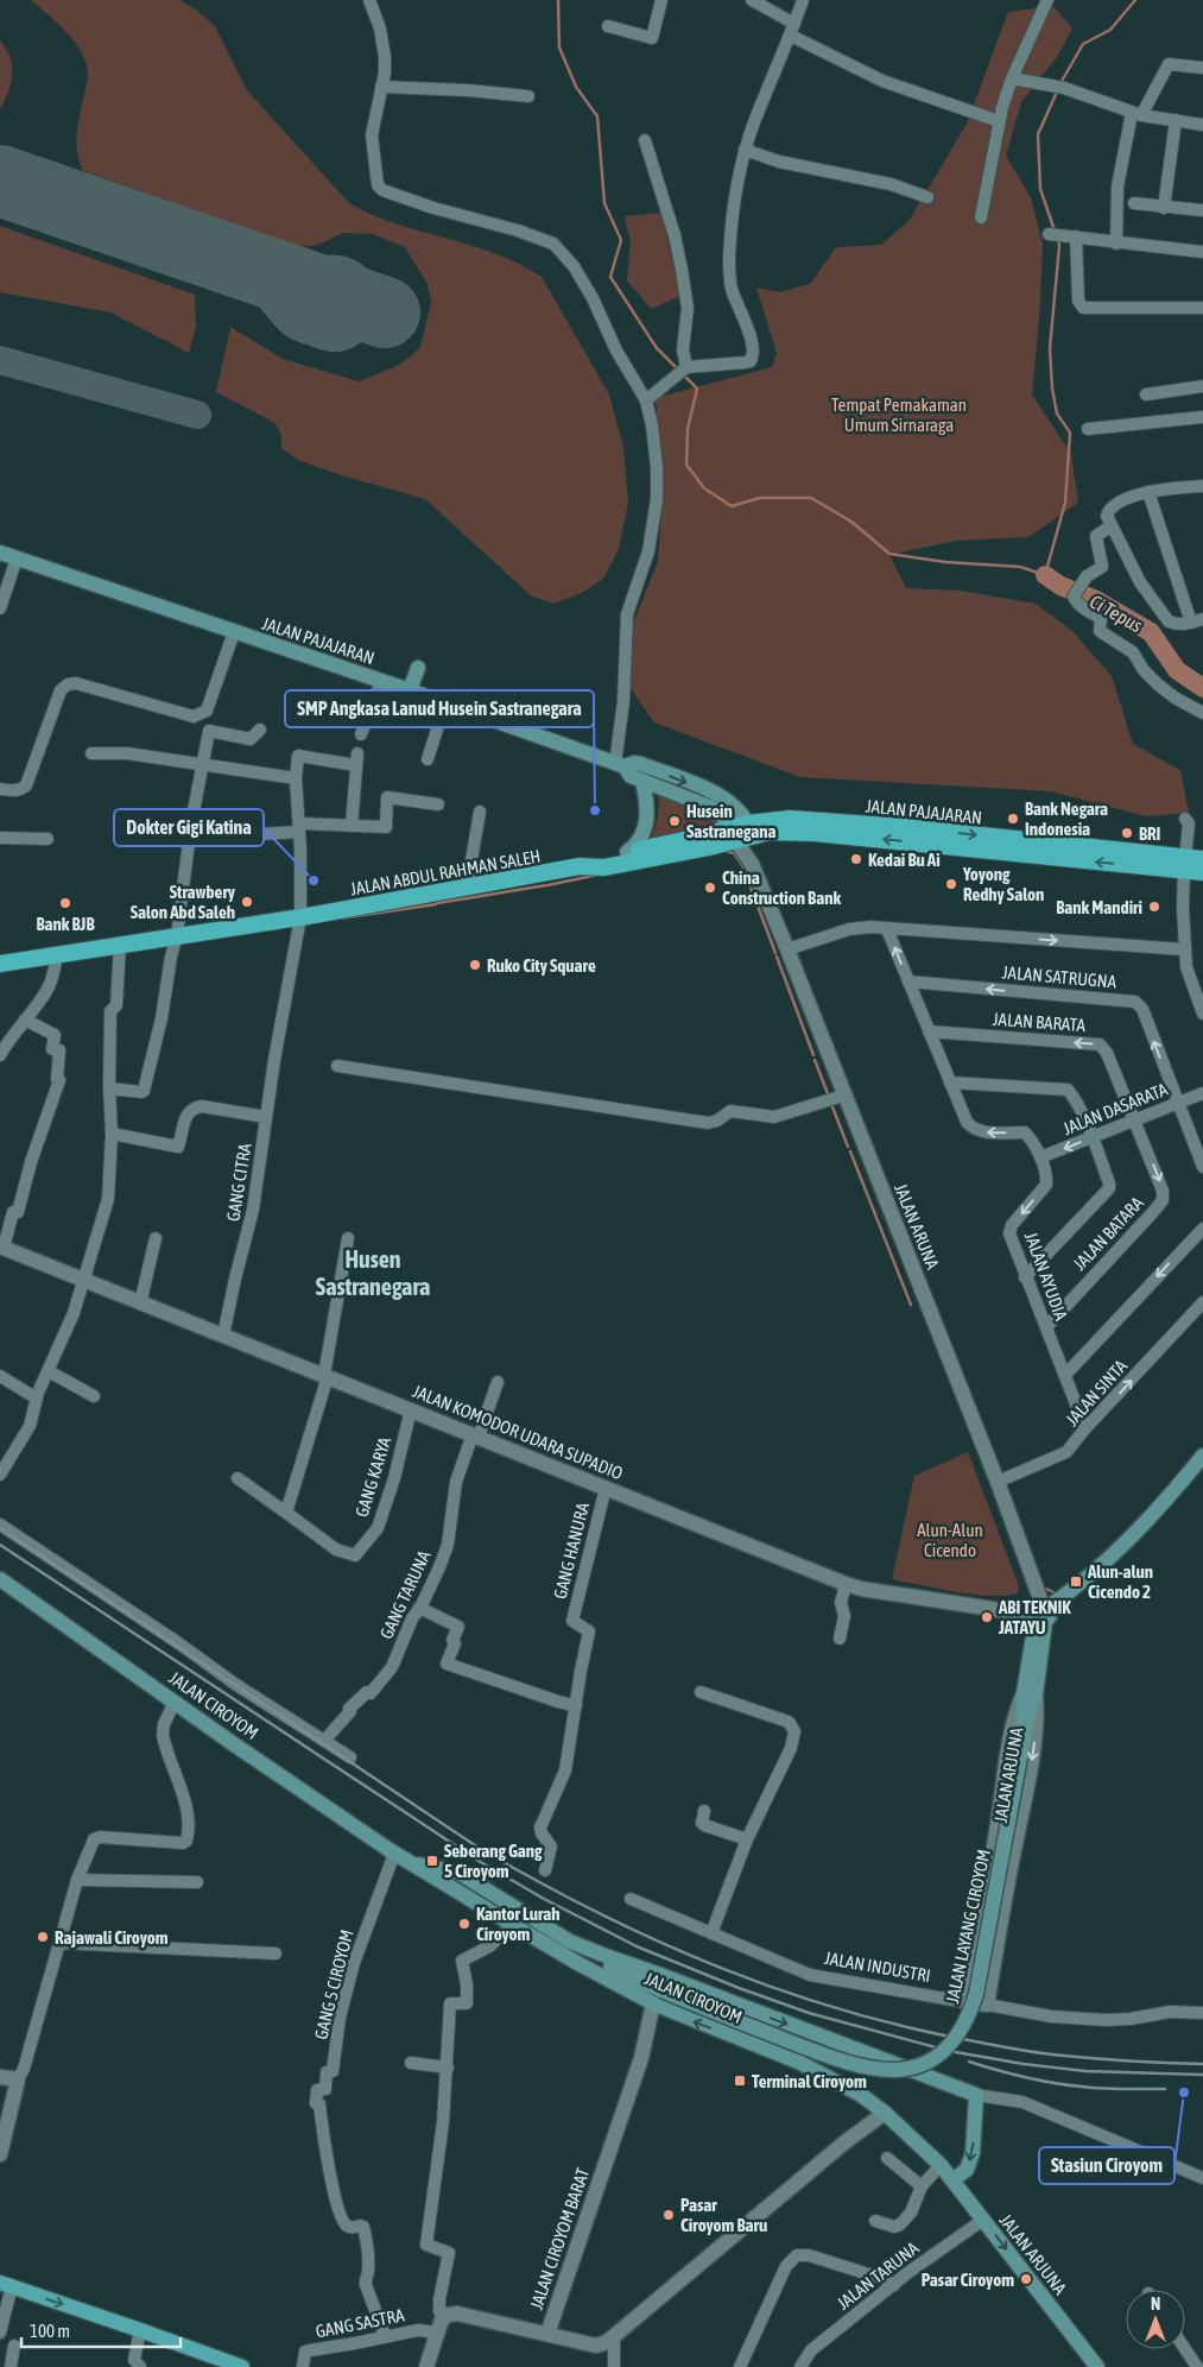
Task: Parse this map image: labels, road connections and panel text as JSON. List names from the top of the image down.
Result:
{
  "streets": {
    "highway": ["JALAN PAJAJARAN", "JALAN ABDUL RAHMAN SALEH"],
    "main road": ["JALAN CIROYOM", "JALAN ARJUNA", "JALAN LAYANG CIROYOM"],
    "street": [
      "JALAN SATRUGNA",
      "JALAN BARATA",
      "JALAN DASARATA",
      "GANG CITRA",
      "JALAN ARUNA",
      "JALAN BATARA",
      "JALAN AYUDIA",
      "JALAN SINTA",
      "JALAN KOMODOR UDARA SUPADIO",
      "GANG KARYA",
      "GANG HANURA",
      "GANG TARUNA",
      "JALAN INDUSTRI",
      "GANG 5 CIROYOM",
      "JALAN CIROYOM BARAT",
      "JALAN TARUNA",
      "GANG SASTRA"
    ]
  },
  "crossings": [
    ["JALAN PAJAJARAN", "JALAN ABDUL RAHMAN SALEH"],
    ["JALAN PAJAJARAN", "JALAN ARUNA"],
    ["JALAN ABDUL RAHMAN SALEH", "GANG CITRA"],
    ["JALAN ABDUL RAHMAN SALEH", "JALAN ARUNA"],
    ["JALAN SATRUGNA", "JALAN DASARATA"],
    ["JALAN SATRUGNA", "JALAN AYUDIA"],
    ["JALAN BARATA", "JALAN DASARATA"],
    ["JALAN BARATA", "JALAN BATARA"],
    ["JALAN BARATA", "JALAN AYUDIA"],
    ["JALAN DASARATA", "JALAN BATARA"],
    ["JALAN DASARATA", "JALAN AYUDIA"],
    ["GANG CITRA", "JALAN KOMODOR UDARA SUPADIO"],
    ["JALAN ARUNA", "JALAN SINTA"],
    ["JALAN ARUNA", "JALAN KOMODOR UDARA SUPADIO"],
    ["JALAN ARUNA", "JALAN ARJUNA"],
    ["JALAN BATARA", "JALAN AYUDIA"],
    ["JALAN AYUDIA", "JALAN SINTA"],
    ["JALAN KOMODOR UDARA SUPADIO", "GANG KARYA"],
    ["JALAN KOMODOR UDARA SUPADIO", "GANG HANURA"],
    ["JALAN KOMODOR UDARA SUPADIO", "GANG TARUNA"],
    ["JALAN KOMODOR UDARA SUPADIO", "JALAN ARJUNA"],
    ["JALAN CIROYOM", "JALAN ARJUNA"],
    ["JALAN CIROYOM", "JALAN LAYANG CIROYOM"],
    ["JALAN CIROYOM", "GANG 5 CIROYOM"],
    ["JALAN CIROYOM", "JALAN CIROYOM BARAT"],
    ["JALAN ARJUNA", "JALAN LAYANG CIROYOM"],
    ["JALAN ARJUNA", "JALAN INDUSTRI"],
    ["JALAN ARJUNA", "JALAN TARUNA"],
    ["GANG 5 CIROYOM", "GANG SASTRA"]
  ],
  "one_way": ["JALAN ARJUNA"],
  "districts": ["Husen Sastranegara"],
  "water": ["Ci Tepus"],
  "parks": ["Tempat Pemakaman Umum Sirnaraga", "Alun-Alun Cicendo"],
  "places": {
    "other": [
      "SMP Angkasa Lanud Husein Sastranegara",
      "Bank Negara Indonesia",
      "Husein Sastranegana",
      "BRI",
      "Kedai Bu Ai",
      "Dokter Gigi Katina",
      "Yoyong Redhy Salon",
      "China Construction Bank",
      "Strawbery Salon Abd Saleh",
      "Bank BJB",
      "Bank Mandiri",
      "Ruko City Square",
      "ABI TEKNIK JATAYU",
      "Kantor Lurah Ciroyom",
      "Rajawali Ciroyom",
      "Stasiun Ciroyom",
      "Pasar Ciroyom Baru",
      "Pasar Ciroyom"
    ],
    "transit": ["Alun-alun Cicendo 2", "Seberang Gang 5 Ciroyom", "Terminal Ciroyom"]
  },
  "scale_bar": "100 m",
  "north": "top"
}
